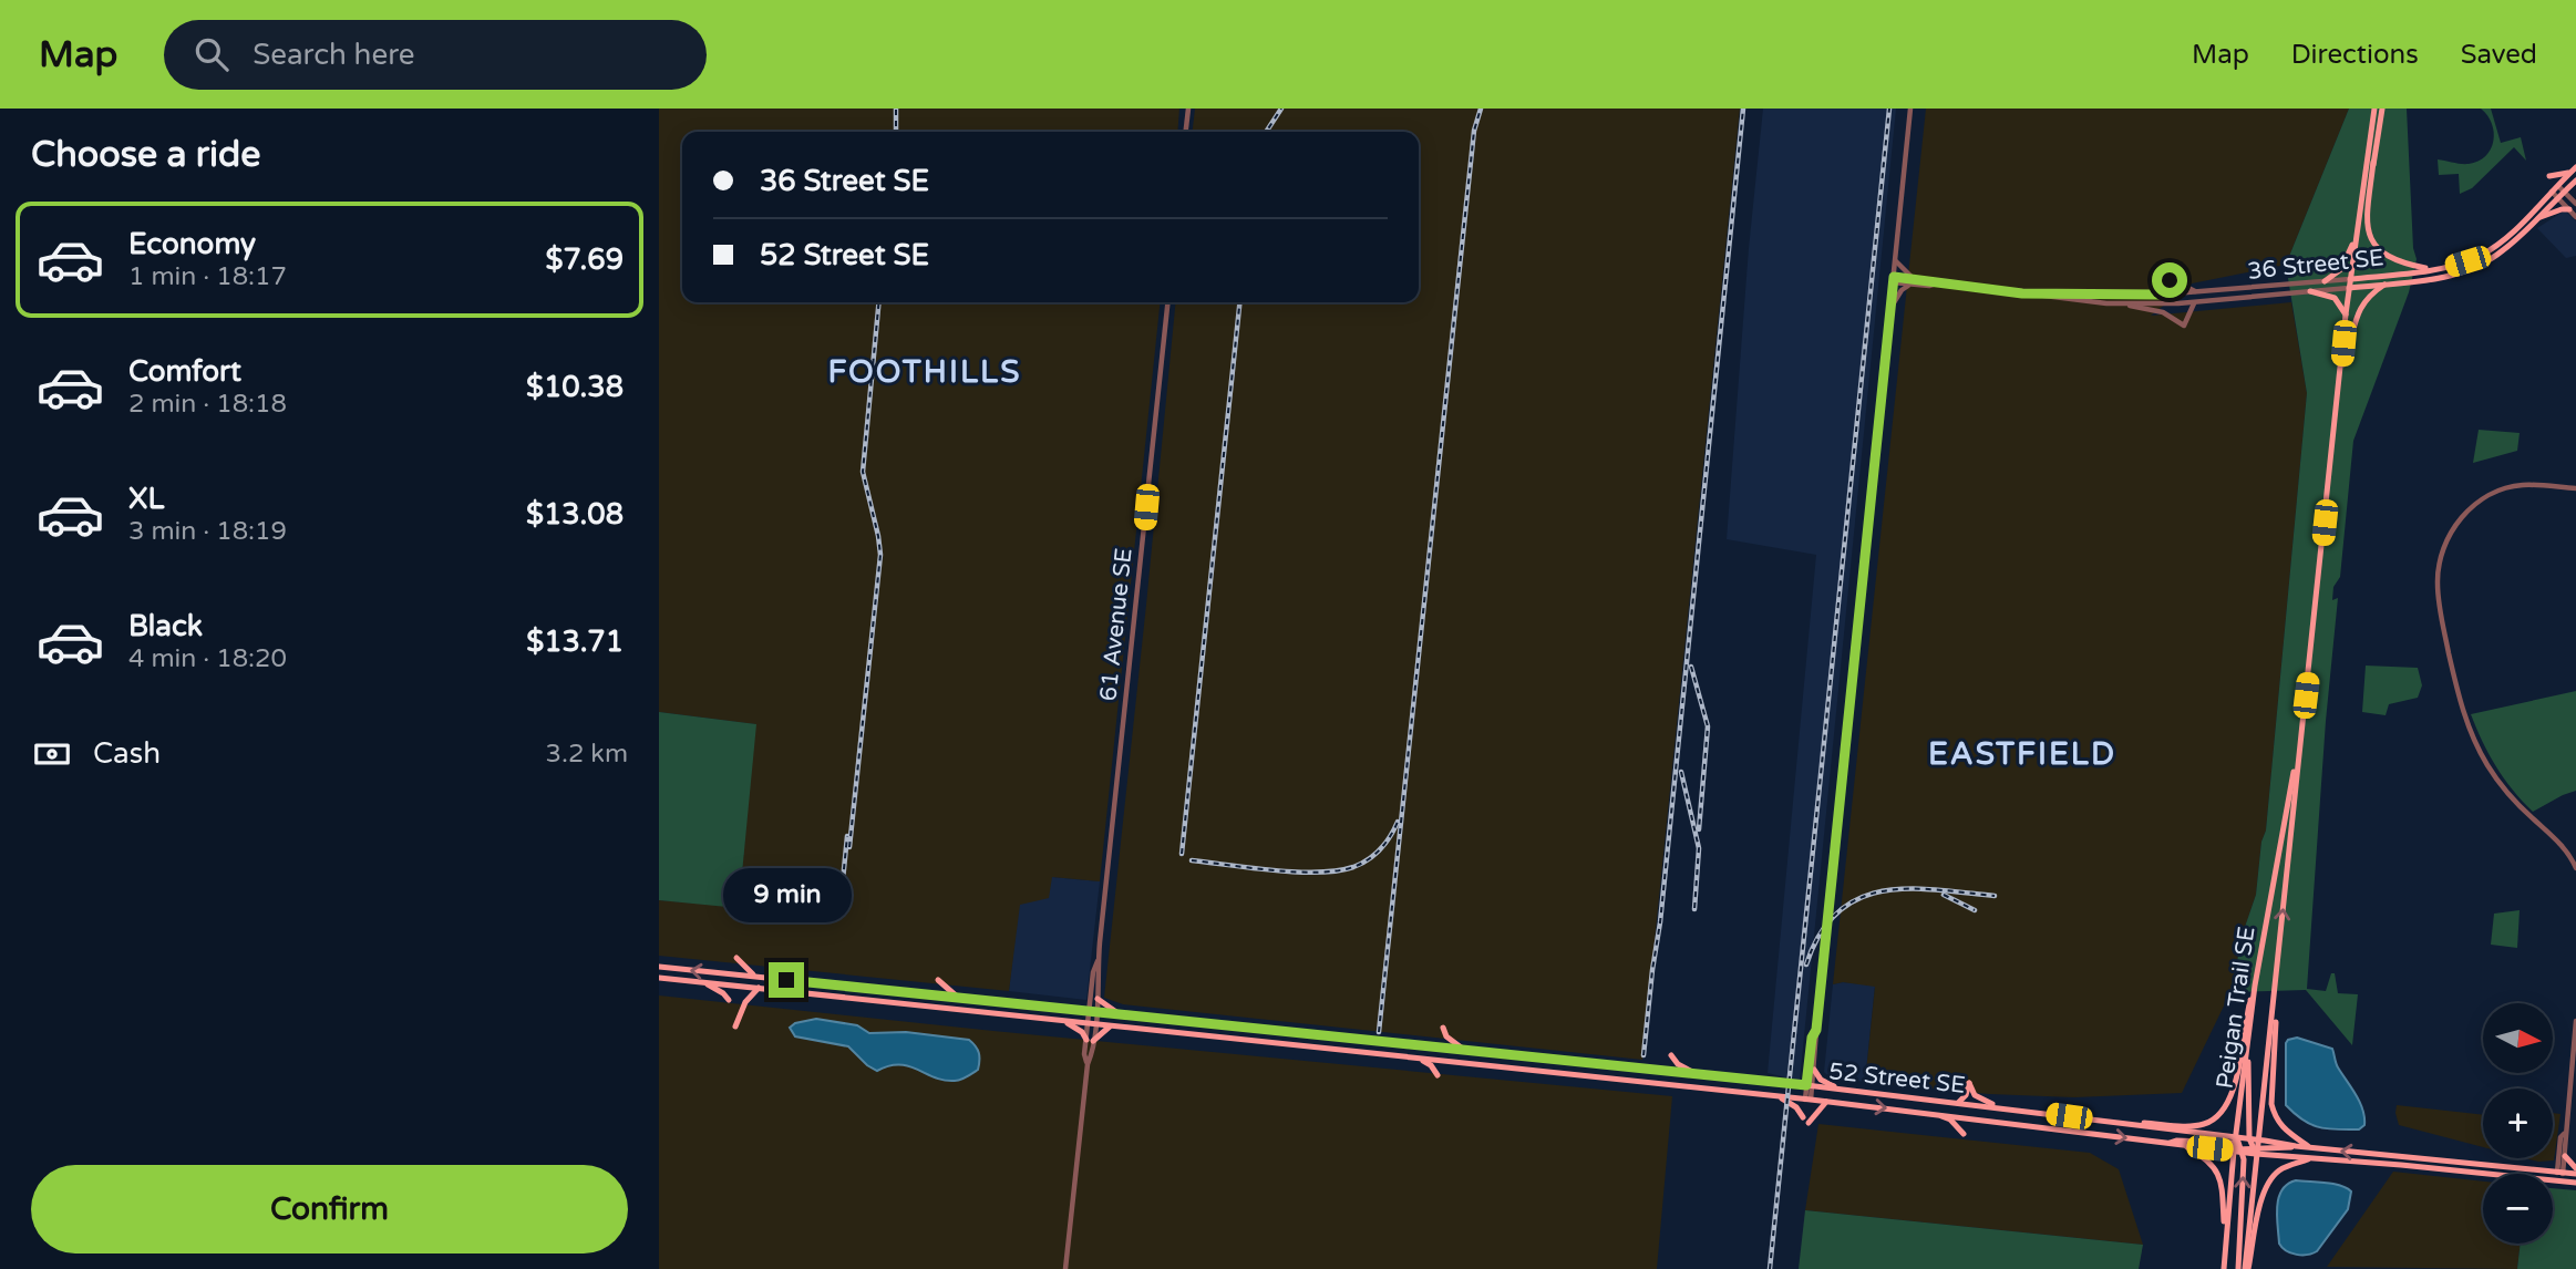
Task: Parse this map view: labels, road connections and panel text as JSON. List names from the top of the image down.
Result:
{
  "streets": {
    "main road": ["36 Street SE", "Peigan Trail SE", "52 Street SE"],
    "street": ["61 Avenue SE"]
  },
  "crossings": [
    ["36 Street SE", "Peigan Trail SE"],
    ["61 Avenue SE", "52 Street SE"],
    ["Peigan Trail SE", "52 Street SE"]
  ],
  "districts": ["FOOTHILLS", "EASTFIELD"],
  "north": "right",
  "page": {
    "header": "Map",
    "search": "Search here",
    "nav": ["Map", "Directions", "Saved"],
    "heading": "Choose a ride",
    "banner": ["36 Street SE", "52 Street SE"],
    "list": [
      {
        "name": "Economy",
        "note": "1 min · 18:17",
        "value": "$7.69"
      },
      {
        "name": "Comfort",
        "note": "2 min · 18:18",
        "value": "$10.38"
      },
      {
        "name": "XL",
        "note": "3 min · 18:19",
        "value": "$13.08"
      },
      {
        "name": "Black",
        "note": "4 min · 18:20",
        "value": "$13.71"
      }
    ],
    "pay": ["Cash", "3.2 km"],
    "bubble": "9 min",
    "map_buttons": ["+", "−"],
    "buttons": "Confirm"
  }
}
